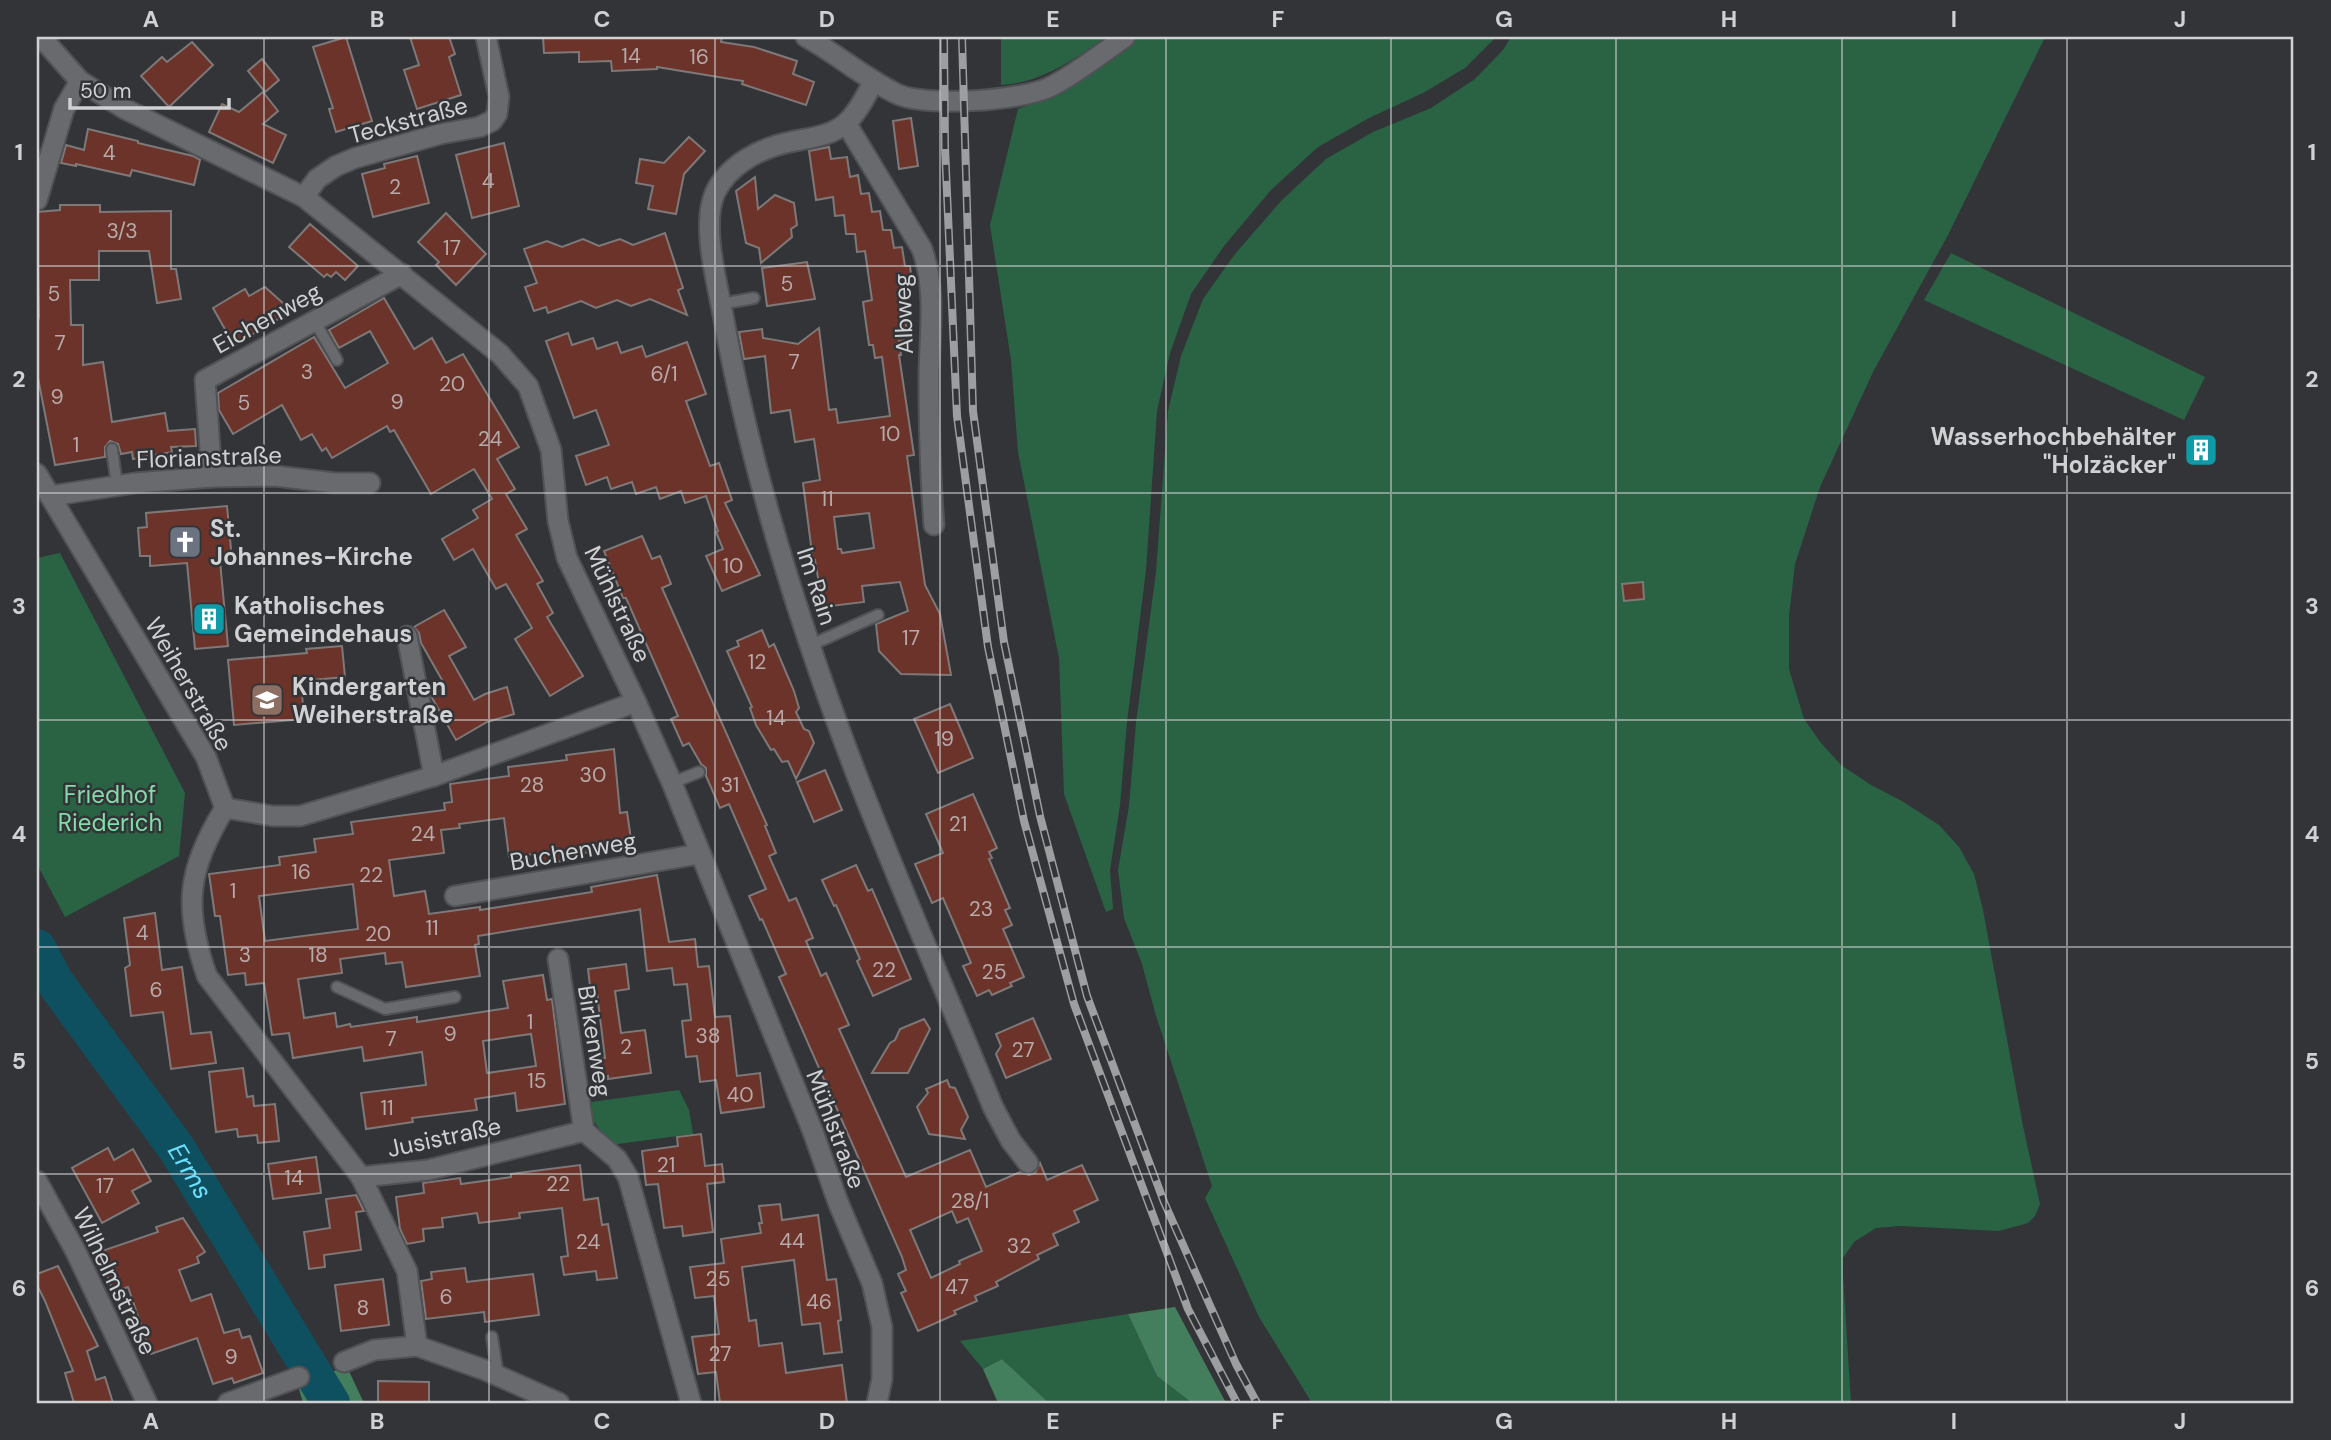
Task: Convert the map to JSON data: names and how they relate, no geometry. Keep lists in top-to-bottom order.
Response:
{
  "streets": {
    "street": [
      "Teckstraße",
      "Albweg",
      "Eichenweg",
      "Florianstraße",
      "Im Rain",
      "Mühlstraße",
      "Weiherstraße",
      "Buchenweg",
      "Birkenweg",
      "Jusistraße",
      "Wilhelmstraße"
    ]
  },
  "crossings": [
    ["Teckstraße", "Mühlstraße"],
    ["Albweg", "Im Rain"],
    ["Eichenweg", "Florianstraße"],
    ["Eichenweg", "Mühlstraße"],
    ["Florianstraße", "Weiherstraße"],
    ["Mühlstraße", "Buchenweg"],
    ["Weiherstraße", "Jusistraße"],
    ["Birkenweg", "Jusistraße"]
  ],
  "water": ["Erms"],
  "parks": ["Friedhof Riederich"],
  "places": {
    "building": ["Wasserhochbehälter \"Holzäcker\"", "Katholisches Gemeindehaus"],
    "church": ["St. Johannes-Kirche"],
    "school or university": ["Kindergarten Weiherstraße"]
  },
  "house_numbers": [
    "14",
    "16",
    "4",
    "4",
    "2",
    "3/3",
    "17",
    "5",
    "5",
    "7",
    "7",
    "3",
    "6/1",
    "20",
    "9",
    "9",
    "5",
    "10",
    "24",
    "1",
    "11",
    "10",
    "17",
    "12",
    "14",
    "19",
    "30",
    "28",
    "31",
    "21",
    "24",
    "16",
    "22",
    "1",
    "23",
    "11",
    "4",
    "20",
    "3",
    "18",
    "22",
    "25",
    "6",
    "1",
    "9",
    "38",
    "7",
    "2",
    "27",
    "15",
    "40",
    "11",
    "21",
    "14",
    "22",
    "17",
    "28/1",
    "44",
    "24",
    "32",
    "25",
    "47",
    "6",
    "46",
    "8",
    "27",
    "9"
  ],
  "scale_bar": "50 m",
  "grid": {
    "columns": [
      "A",
      "B",
      "C",
      "D",
      "E",
      "F",
      "G",
      "H",
      "I",
      "J"
    ],
    "rows": [
      "1",
      "2",
      "3",
      "4",
      "5",
      "6"
    ]
  }
}
